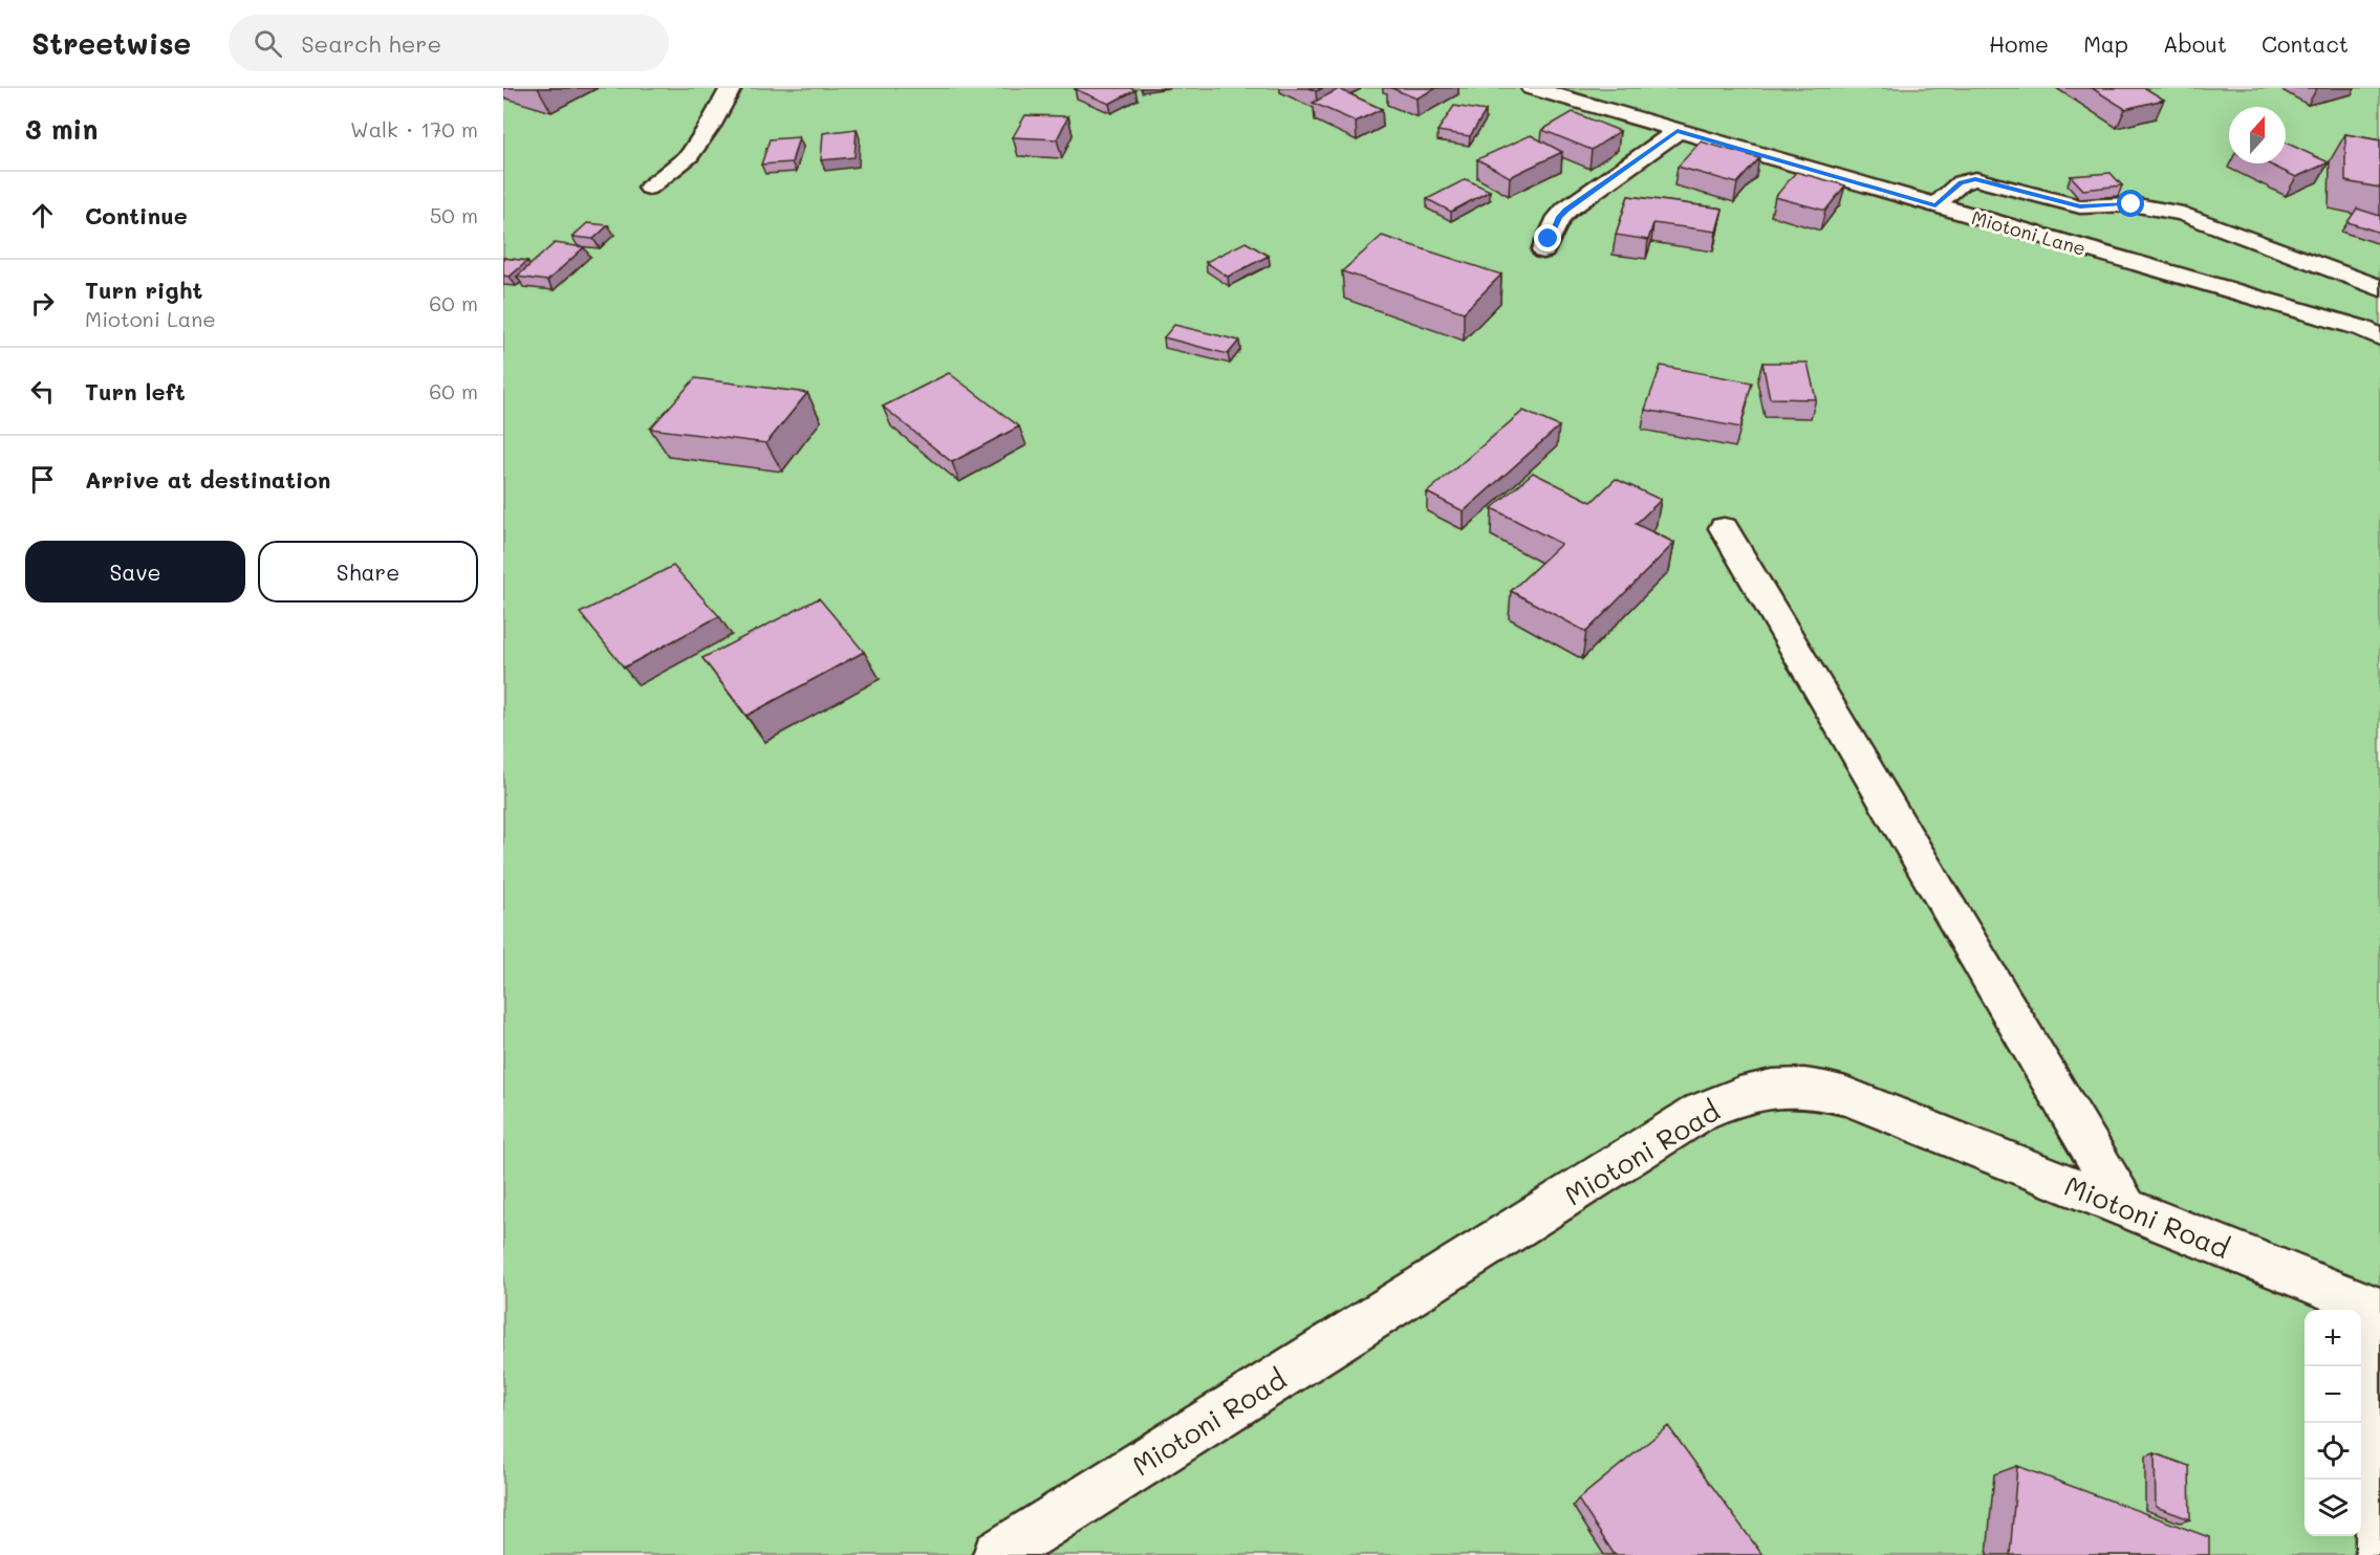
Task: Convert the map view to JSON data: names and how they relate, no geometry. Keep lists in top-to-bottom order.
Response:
{
  "streets": {
    "street": ["Miotoni Lane", "Miotoni Road"]
  },
  "north": "top",
  "page": {
    "header": "Streetwise",
    "search": "Search here",
    "nav": [
      "Home",
      "Map",
      "About",
      "Contact"
    ],
    "heading": ["3 min", "Walk · 170 m"],
    "list": [
      ["Continue", "50 m"],
      ["Turn right", "Miotoni Lane", "60 m"],
      ["Turn left", "60 m"],
      "Arrive at destination"
    ],
    "buttons": ["Save", "Share"],
    "map_buttons": ["+", "−"]
  }
}
